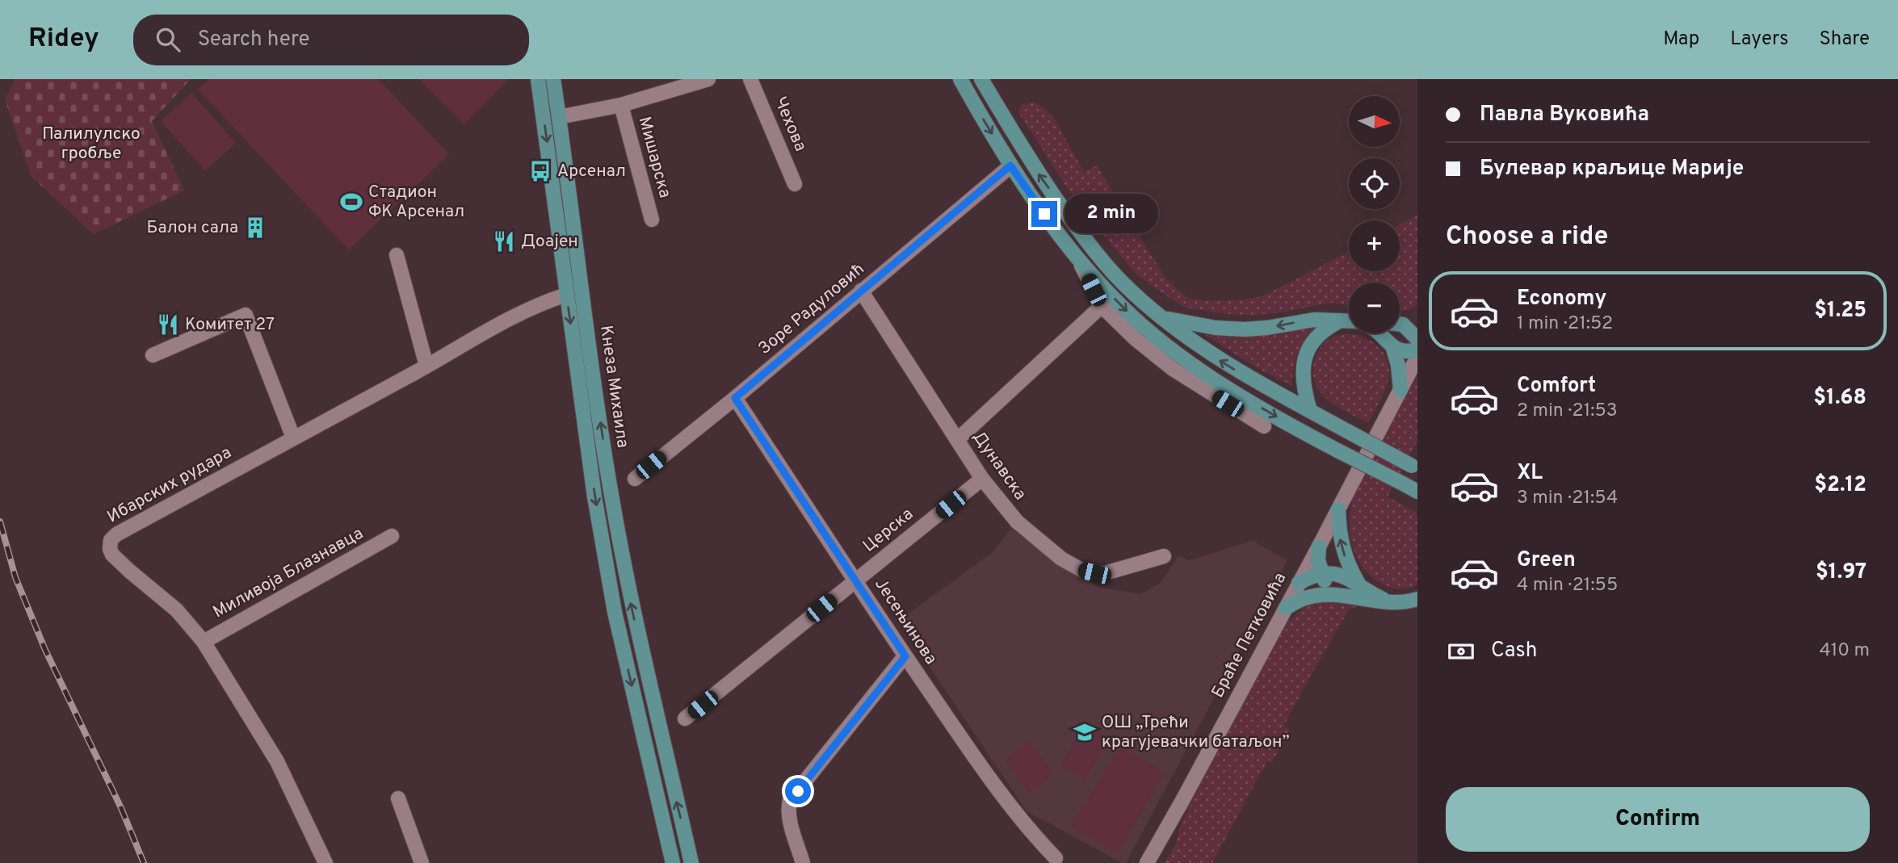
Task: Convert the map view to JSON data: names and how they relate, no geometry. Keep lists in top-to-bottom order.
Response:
{
  "streets": {
    "main road": ["Кнеза Михаила"],
    "street": [
      "Чехова",
      "Мишарска",
      "Зоре Радуловић",
      "Дунавска",
      "Ибарских рудара",
      "Церска",
      "Миливоја Блазнавца",
      "Јесењинова",
      "Браће Петковића"
    ]
  },
  "crossings": [
    ["Мишарска", "Кнеза Михаила"],
    ["Зоре Радуловић", "Дунавска"],
    ["Зоре Радуловић", "Јесењинова"],
    ["Кнеза Михаила", "Ибарских рудара"],
    ["Дунавска", "Церска"],
    ["Ибарских рудара", "Миливоја Блазнавца"],
    ["Церска", "Јесењинова"]
  ],
  "parks": ["Палилулско гробље"],
  "places": {
    "bus stop": ["Арсенал"],
    "sports": ["Стадион ФК Арсенал"],
    "building": ["Балон сала"],
    "restaurant": ["Доајен", "Комитет 27"],
    "school or university": ["ОШ „Трећи крагујевачки батаљон”"]
  },
  "north": "right",
  "page": {
    "header": "Ridey",
    "search": "Search here",
    "nav": ["Map", "Layers", "Share"],
    "banner": ["Павла Вуковића", "Булевар краљице Марије"],
    "map_buttons": ["+", "−"],
    "bubble": "2 min",
    "heading": "Choose a ride",
    "list": [
      {
        "name": "Economy",
        "note": "1 min · 21:52",
        "value": "$1.25"
      },
      {
        "name": "Comfort",
        "note": "2 min · 21:53",
        "value": "$1.68"
      },
      {
        "name": "XL",
        "note": "3 min · 21:54",
        "value": "$2.12"
      },
      {
        "name": "Green",
        "note": "4 min · 21:55",
        "value": "$1.97"
      }
    ],
    "pay": ["Cash", "410 m"],
    "buttons": "Confirm"
  }
}
